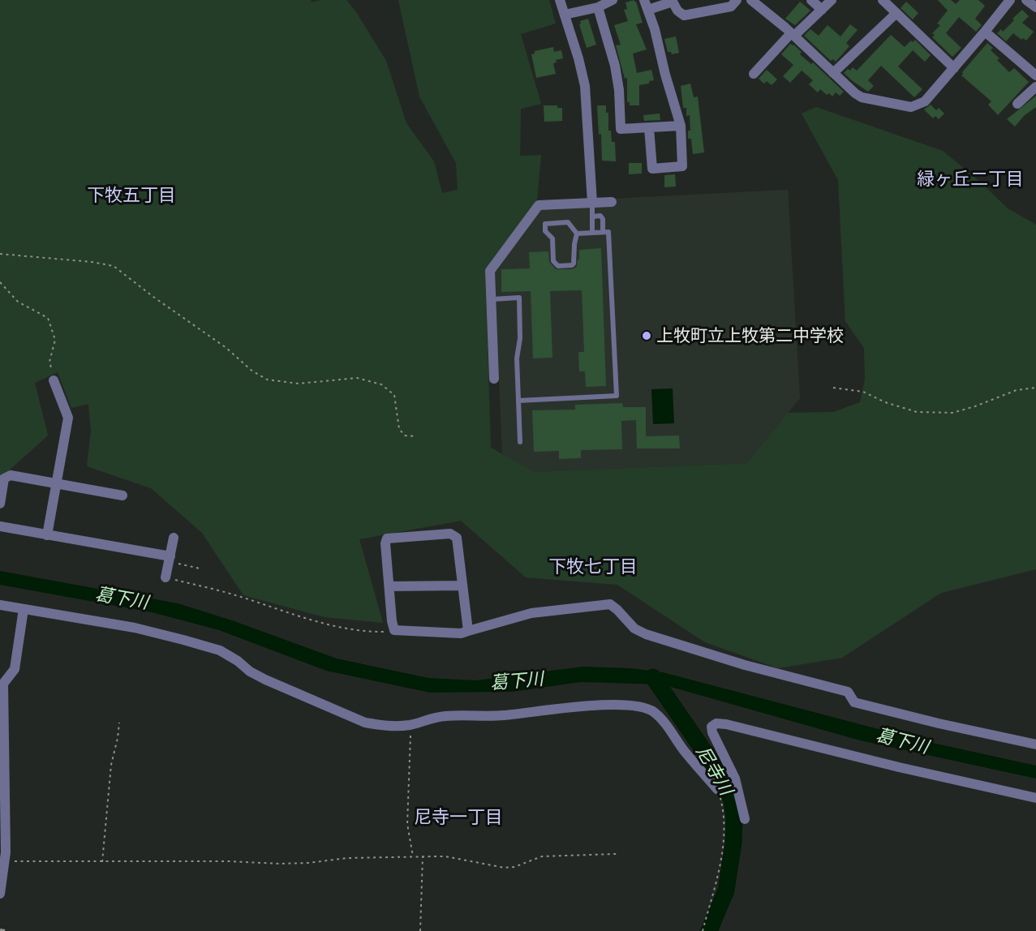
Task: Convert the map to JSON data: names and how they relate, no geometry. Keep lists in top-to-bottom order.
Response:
{
  "districts": [
    "緑ヶ丘二丁目",
    "下牧五丁目",
    "下牧七丁目",
    "尼寺一丁目"
  ],
  "water": ["葛下川", "尼寺川"],
  "places": ["上牧町立上牧第二中学校"]
}
